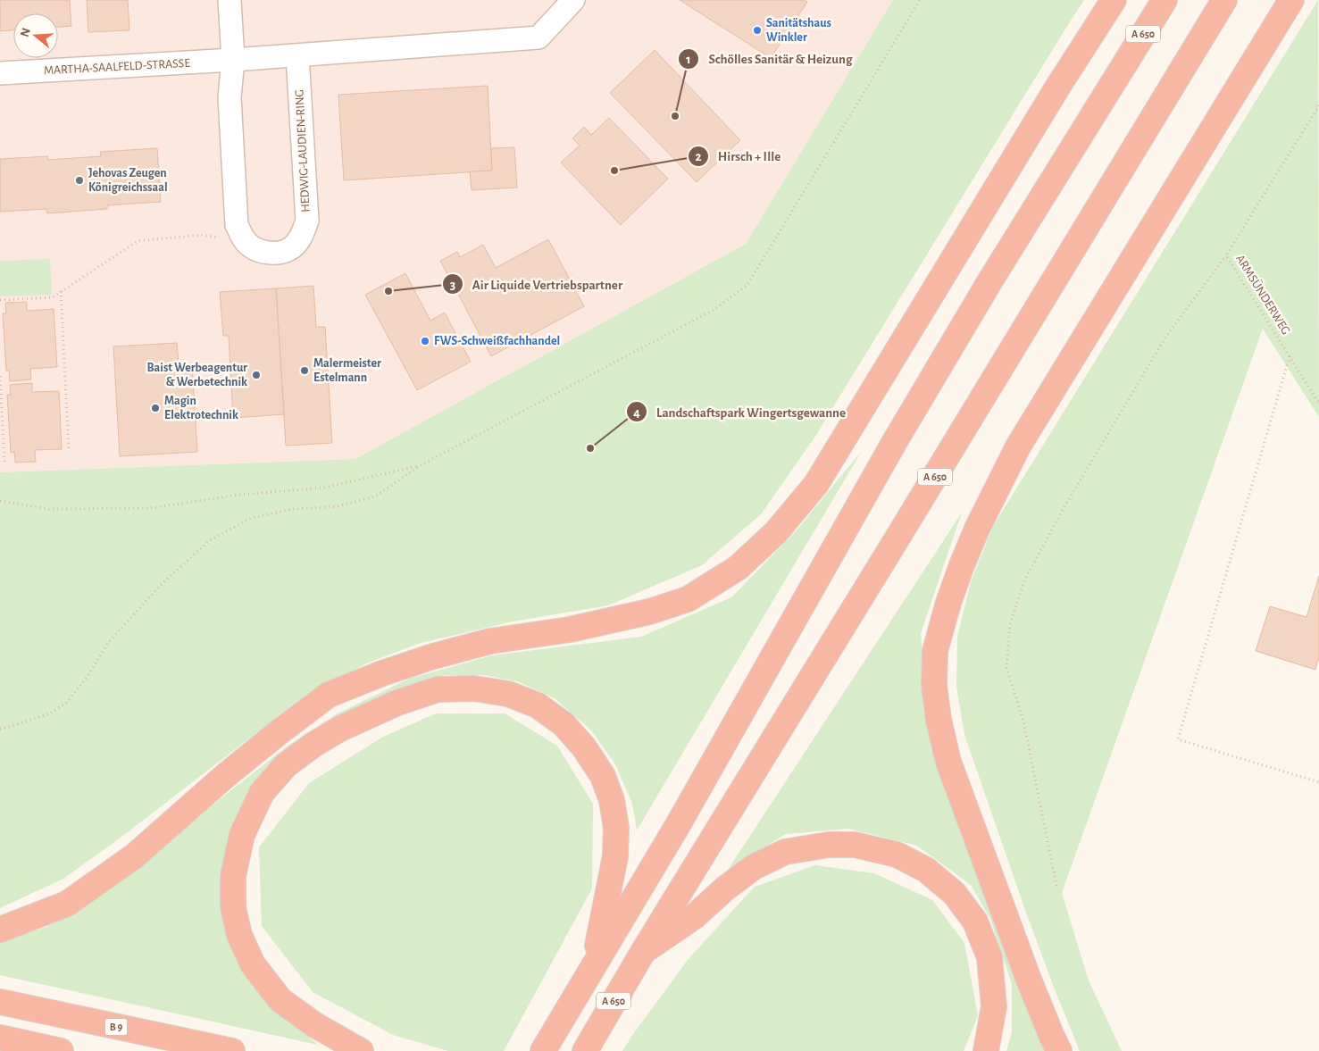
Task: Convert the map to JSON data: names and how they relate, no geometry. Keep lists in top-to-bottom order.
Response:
{
  "streets": {
    "highway": ["A 650", "B 9"],
    "street": ["MARTHA-SAALFELD-STRASSE", "HEDWIG-LAUDIEN-RING"],
    "path": ["ARMSÜNDERWEG"]
  },
  "places": [
    "Sanitätshaus Winkler",
    "Schölles Sanitär & Heizung",
    "Hirsch + Ille",
    "Jehovas Zeugen Königreichssaal",
    "Air Liquide Vertriebspartner",
    "FWS-Schweißfachhandel",
    "Malermeister Estelmann",
    "Baist Werbeagentur & Werbetechnik",
    "Magin Elektrotechnik",
    "Landschaftspark Wingertsgewanne"
  ],
  "north": "left"
}
